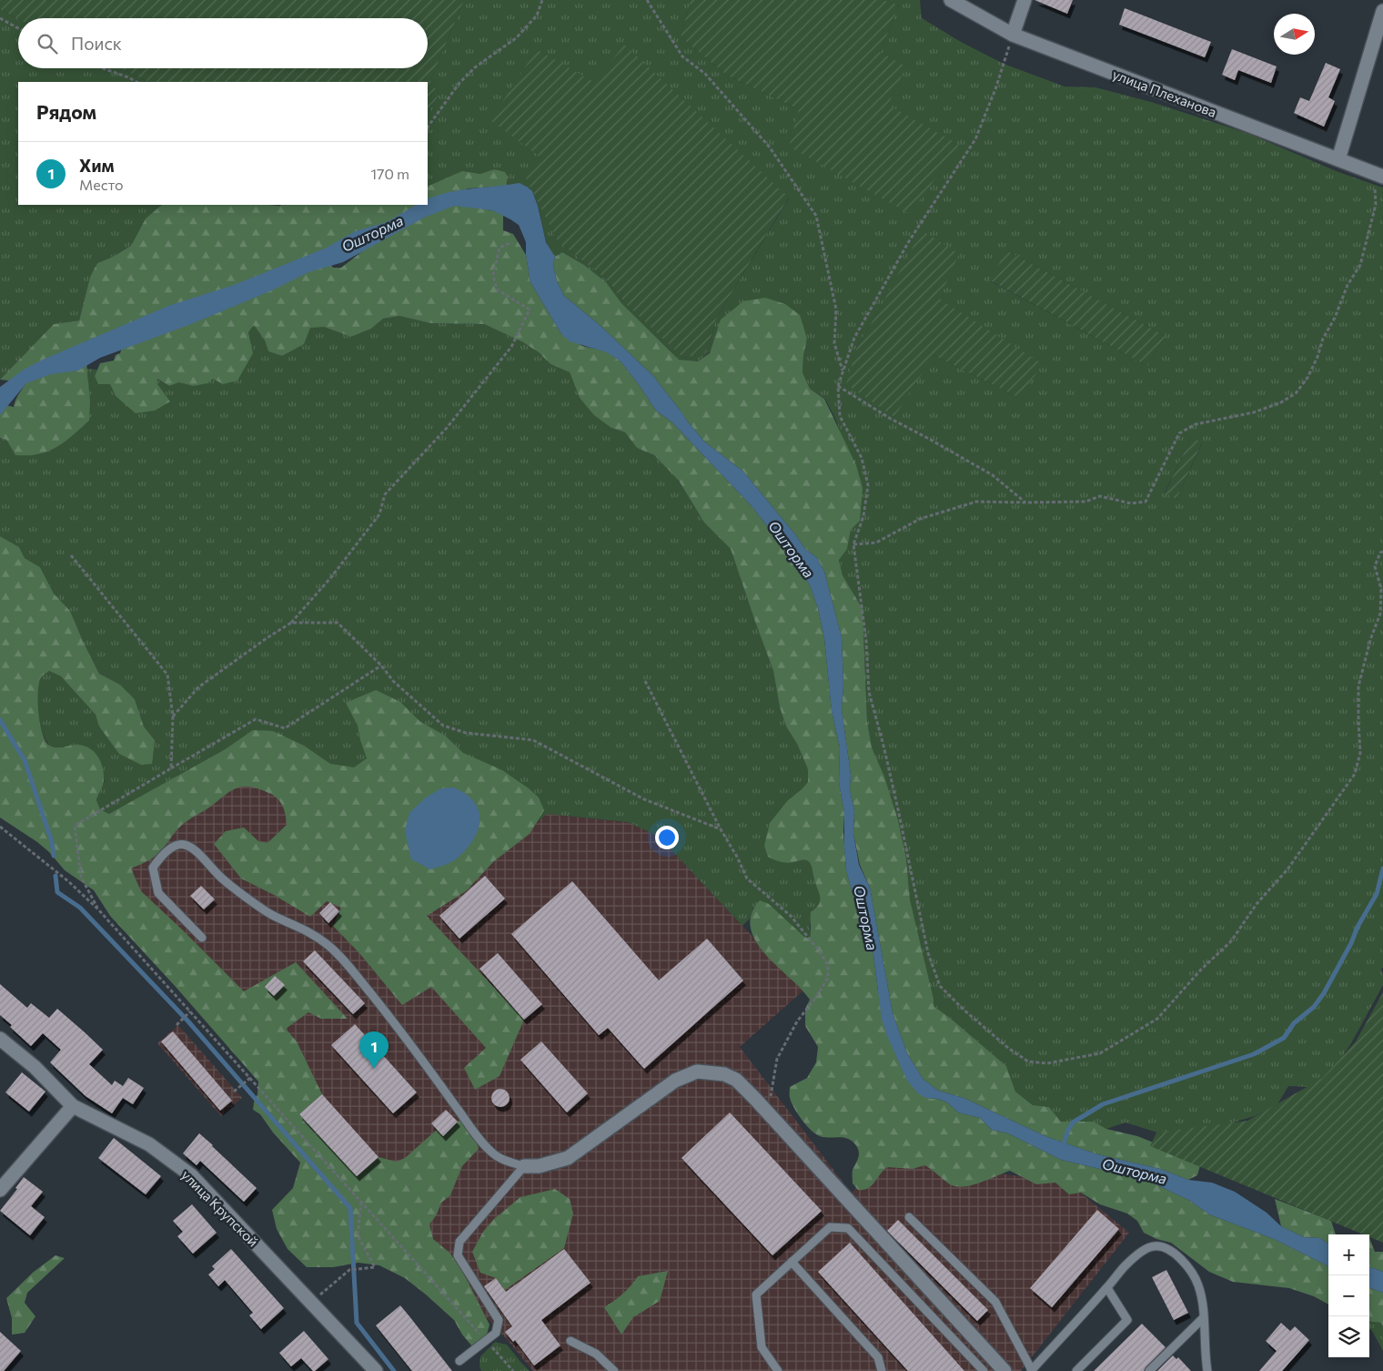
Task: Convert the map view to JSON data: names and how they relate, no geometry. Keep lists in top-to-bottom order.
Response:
{
  "streets": {
    "street": ["улица Плеханова", "улица Крупской"]
  },
  "water": ["Ошторма"],
  "north": "right",
  "page": {
    "search": "Поиск",
    "heading": "Рядом",
    "list": [
      {
        "mark": "1",
        "name": "Хим",
        "note": "Место",
        "value": "170 m"
      }
    ],
    "pins": "1",
    "map_buttons": ["+", "−"]
  }
}
